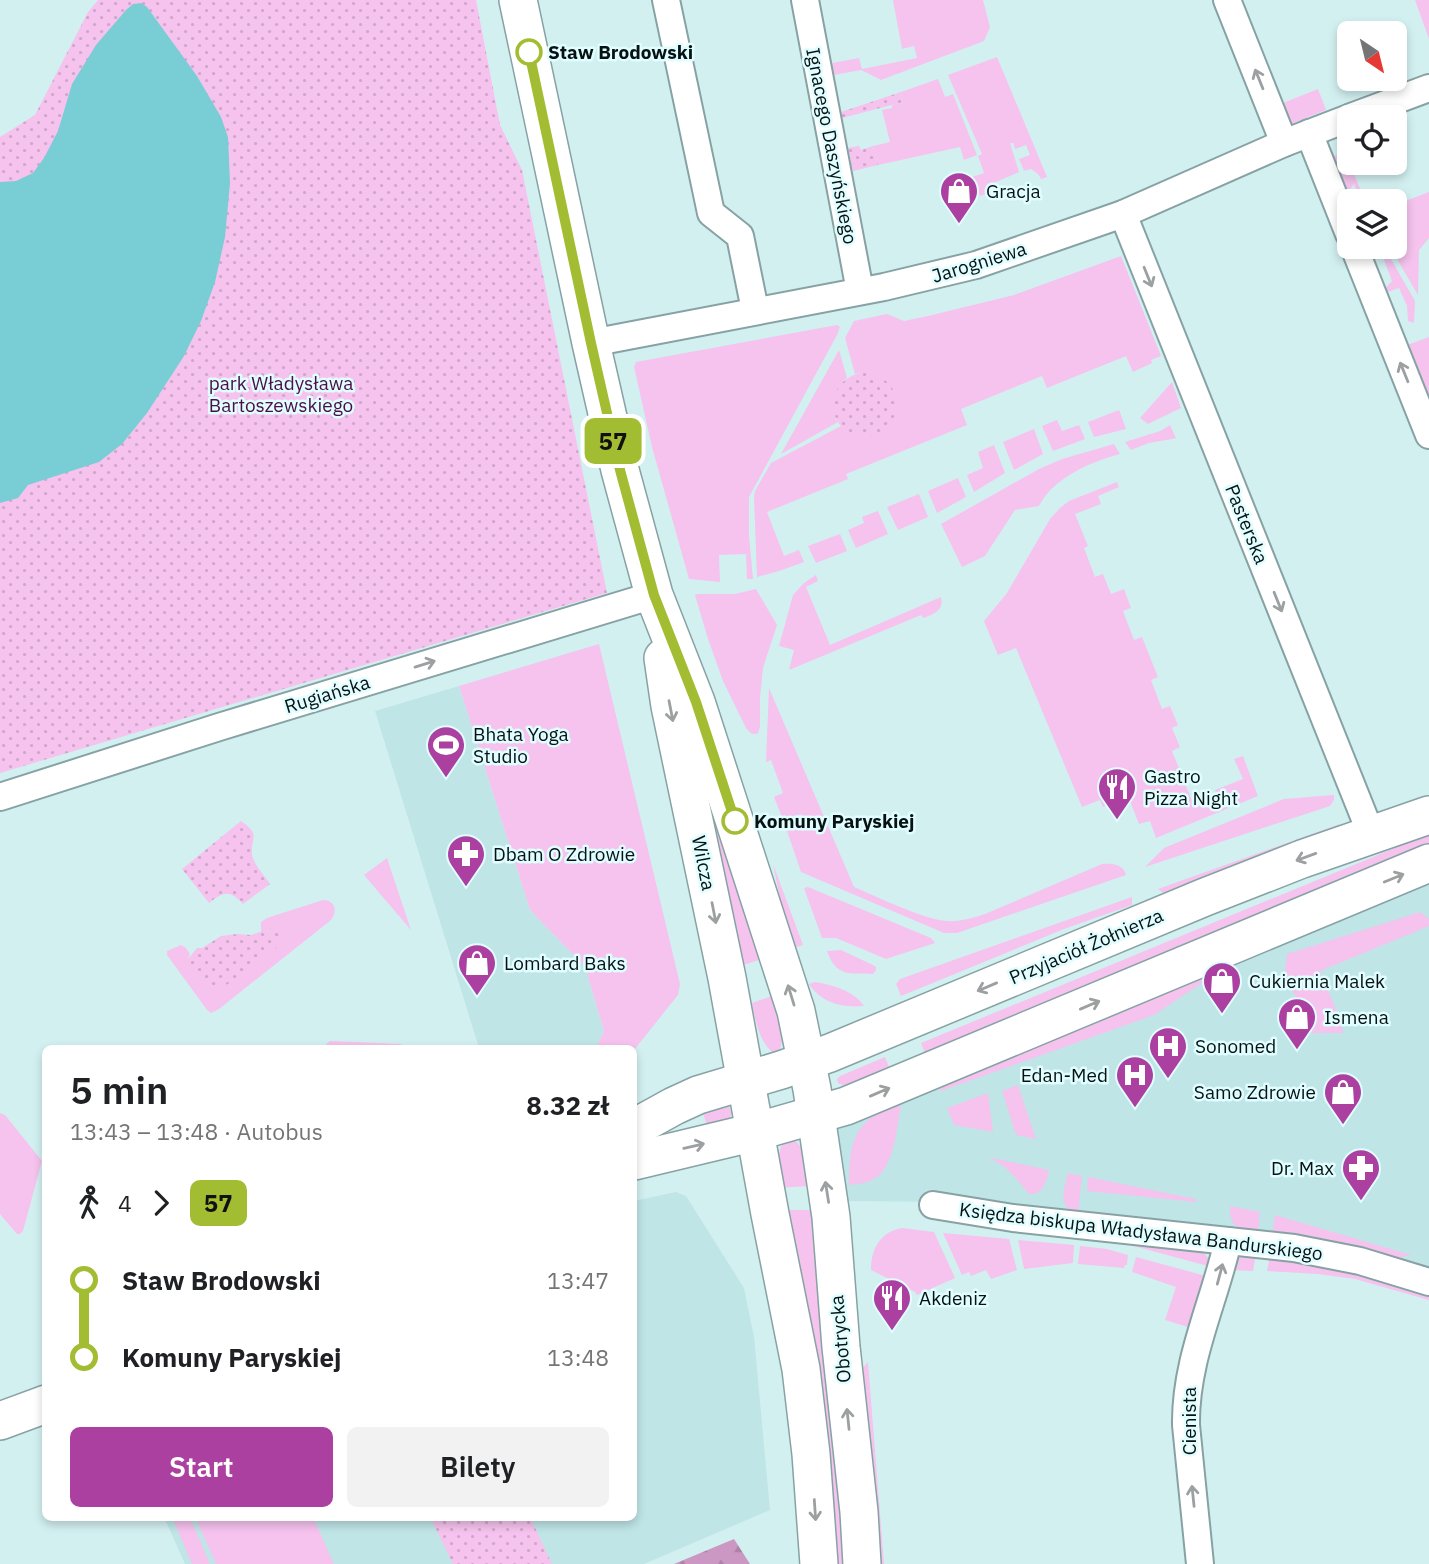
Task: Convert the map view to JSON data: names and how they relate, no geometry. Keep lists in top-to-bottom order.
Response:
{
  "streets": {
    "street": [
      "Ignacego Daszyńskiego",
      "Jarogniewa",
      "Pasterska",
      "Rugiańska",
      "Wilcza",
      "Przyjaciół Żołnierza",
      "Księdza biskupa Władysława Bandurskiego",
      "Obotrycka",
      "Cienista"
    ]
  },
  "crossings": [
    ["Ignacego Daszyńskiego", "Jarogniewa"],
    ["Jarogniewa", "Pasterska"],
    ["Jarogniewa", "Wilcza"],
    ["Pasterska", "Przyjaciół Żołnierza"],
    ["Rugiańska", "Wilcza"],
    ["Wilcza", "Przyjaciół Żołnierza"],
    ["Wilcza", "Obotrycka"],
    ["Księdza biskupa Władysława Bandurskiego", "Cienista"]
  ],
  "one_way": ["Rugiańska", "Cienista"],
  "parks": ["park Władysława Bartoszewskiego"],
  "places": {
    "other": ["Staw Brodowski", "Komuny Paryskiej"],
    "shop": [
      "Gracja",
      "Lombard Baks",
      "Cukiernia Malek",
      "Ismena",
      "Samo Zdrowie"
    ],
    "sports": ["Bhata Yoga Studio"],
    "restaurant": ["Gastro Pizza Night", "Akdeniz"],
    "pharmacy": ["Dbam O Zdrowie", "Dr. Max"],
    "hospital": ["Sonomed", "Edan-Med"]
  },
  "lines": ["bus line 57"],
  "north": "bottom right",
  "page": {
    "on_map": "57",
    "heading": ["5 min", "13:43 – 13:48 · Autobus", "8.32 zł"],
    "legs": ["4", "57"],
    "list": [
      {
        "name": "Staw Brodowski",
        "value": "13:47"
      },
      {
        "name": "Komuny Paryskiej",
        "value": "13:48"
      }
    ],
    "buttons": ["Start", "Bilety"]
  }
}
